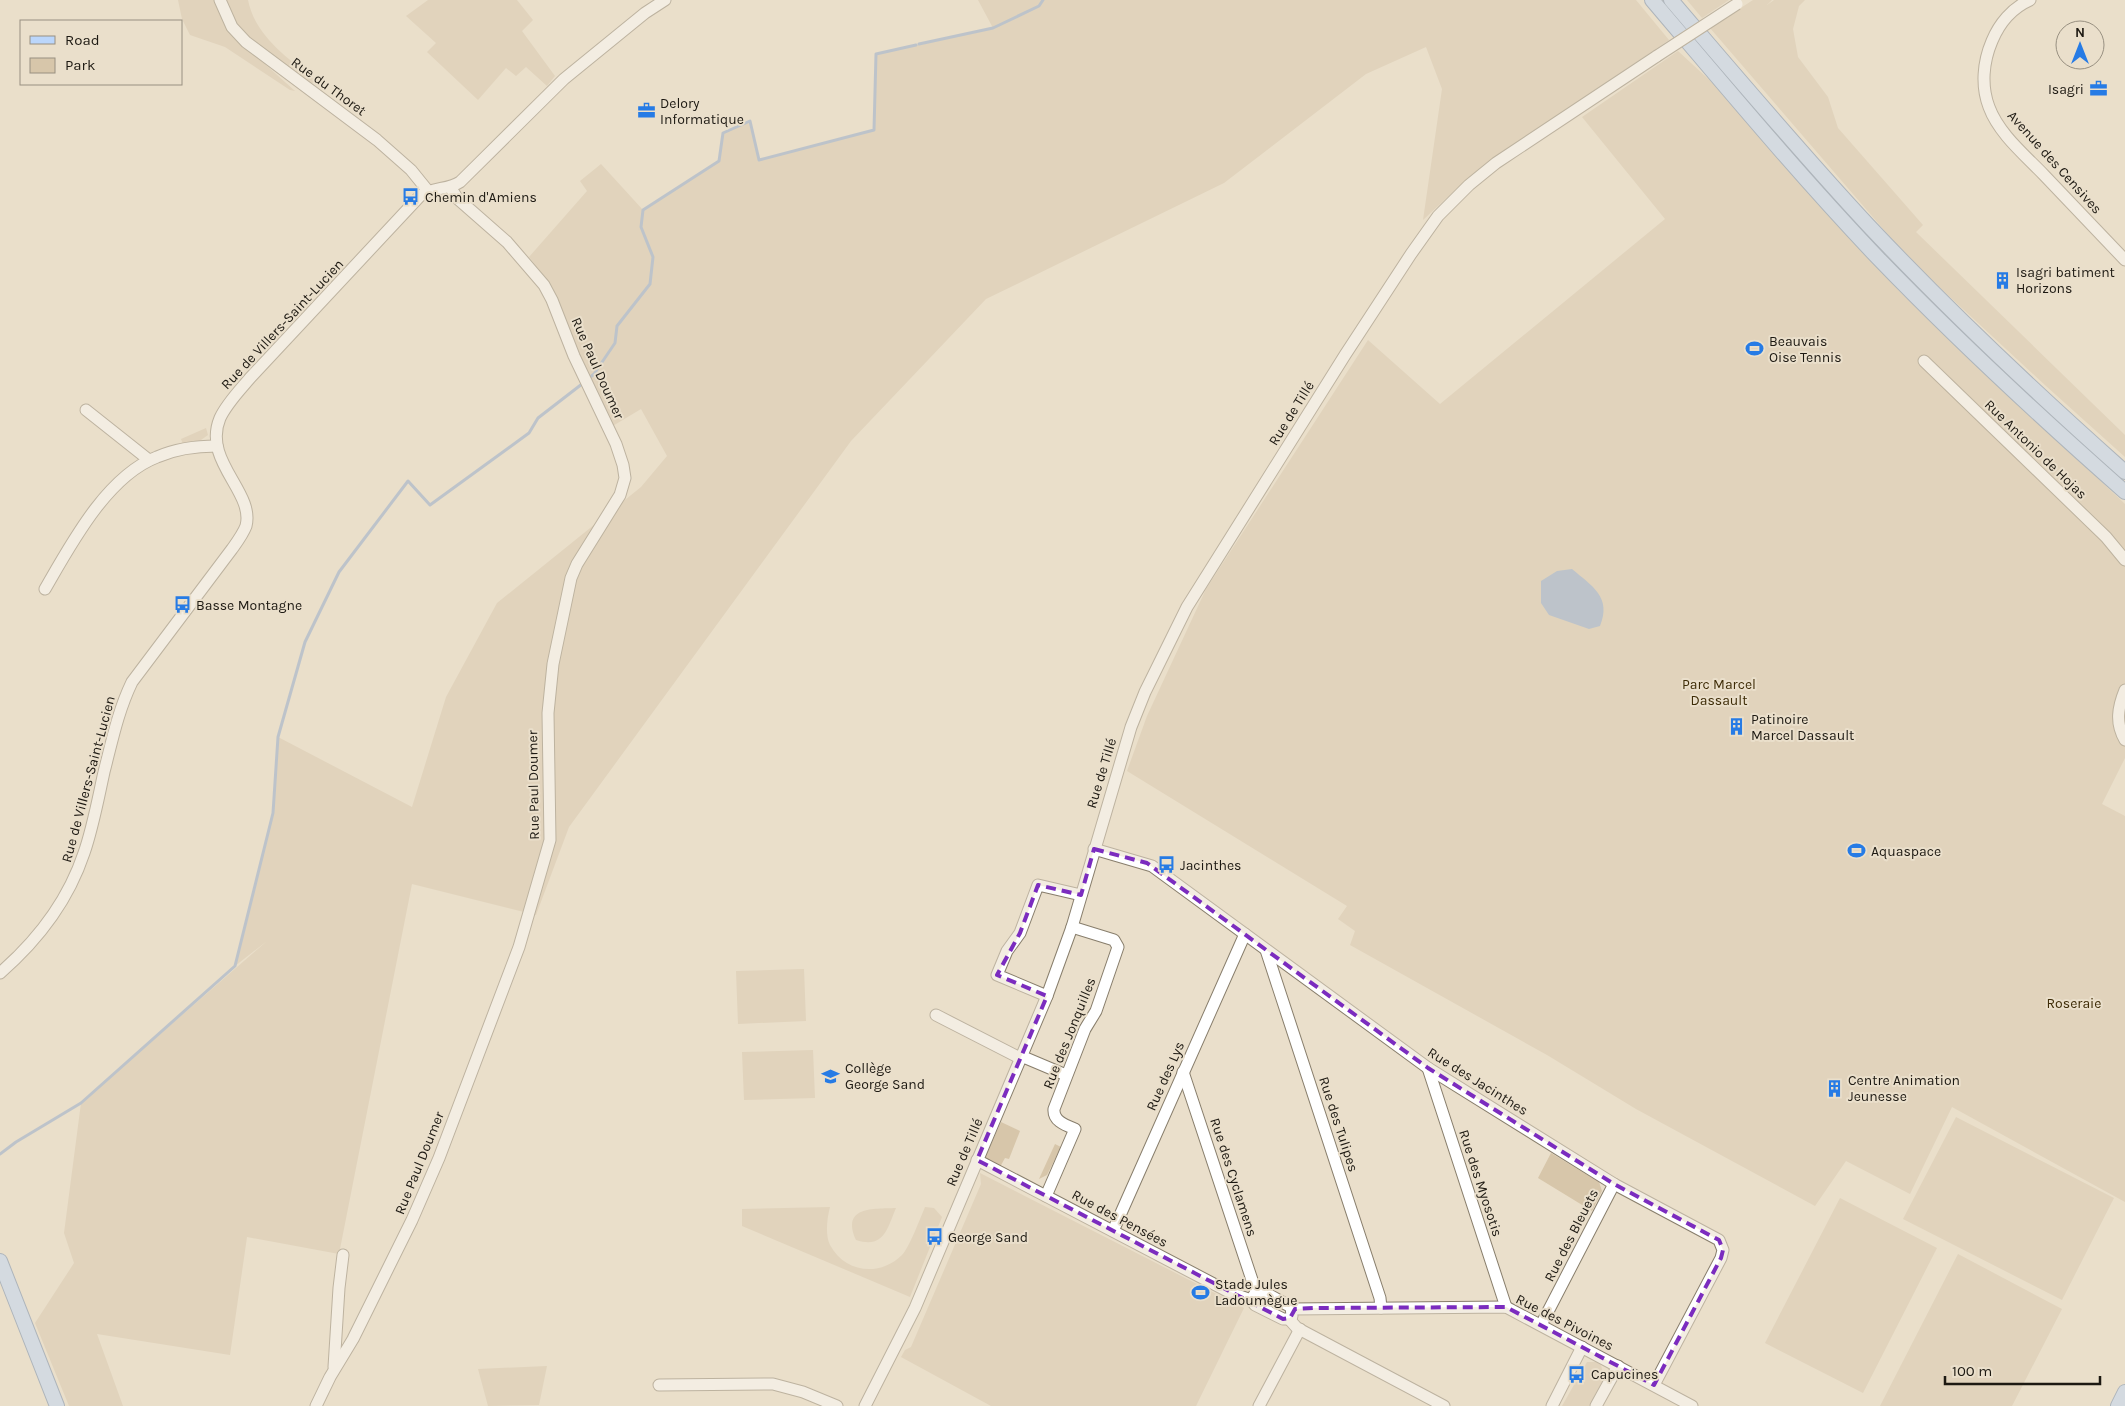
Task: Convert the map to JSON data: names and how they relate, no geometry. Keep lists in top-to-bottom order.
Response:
{
  "streets": {
    "street": [
      "Rue du Thoret",
      "Avenue des Censives",
      "Rue de Villers-Saint-Lucien",
      "Rue Paul Doumer",
      "Rue de Tillé",
      "Rue Antonio de Hojas",
      "Rue des Jonquilles",
      "Rue des Lys",
      "Rue des Jacinthes",
      "Rue des Tulipes",
      "Rue des Cyclamens",
      "Rue des Myosotis",
      "Rue des Pensées",
      "Rue des Bleuets",
      "Rue des Pivoines"
    ]
  },
  "crossings": [
    ["Rue du Thoret", "Rue de Villers-Saint-Lucien"],
    ["Rue de Villers-Saint-Lucien", "Rue Paul Doumer"],
    ["Rue de Tillé", "Rue des Jonquilles"],
    ["Rue de Tillé", "Rue des Jacinthes"],
    ["Rue de Tillé", "Rue des Pensées"],
    ["Rue des Jonquilles", "Rue des Pensées"],
    ["Rue des Lys", "Rue des Jacinthes"],
    ["Rue des Lys", "Rue des Cyclamens"],
    ["Rue des Lys", "Rue des Pensées"],
    ["Rue des Jacinthes", "Rue des Tulipes"],
    ["Rue des Jacinthes", "Rue des Myosotis"],
    ["Rue des Jacinthes", "Rue des Bleuets"],
    ["Rue des Jacinthes", "Rue des Pivoines"],
    ["Rue des Tulipes", "Rue des Pivoines"],
    ["Rue des Cyclamens", "Rue des Pensées"],
    ["Rue des Myosotis", "Rue des Pivoines"],
    ["Rue des Pensées", "Rue des Pivoines"],
    ["Rue des Bleuets", "Rue des Pivoines"]
  ],
  "parks": ["Parc Marcel Dassault", "Roseraie"],
  "places": {
    "office": ["Isagri", "Delory Informatique"],
    "bus stop": [
      "Chemin d'Amiens",
      "Basse Montagne",
      "Jacinthes",
      "George Sand",
      "Capucines"
    ],
    "building": ["Isagri batiment Horizons", "Patinoire Marcel Dassault", "Centre Animation Jeunesse"],
    "sports": ["Beauvais Oise Tennis", "Aquaspace", "Stade Jules Ladoumègue"],
    "school or university": ["Collège George Sand"]
  },
  "legend": ["Road", "Park"],
  "scale_bar": "100 m",
  "north": "top"
}
